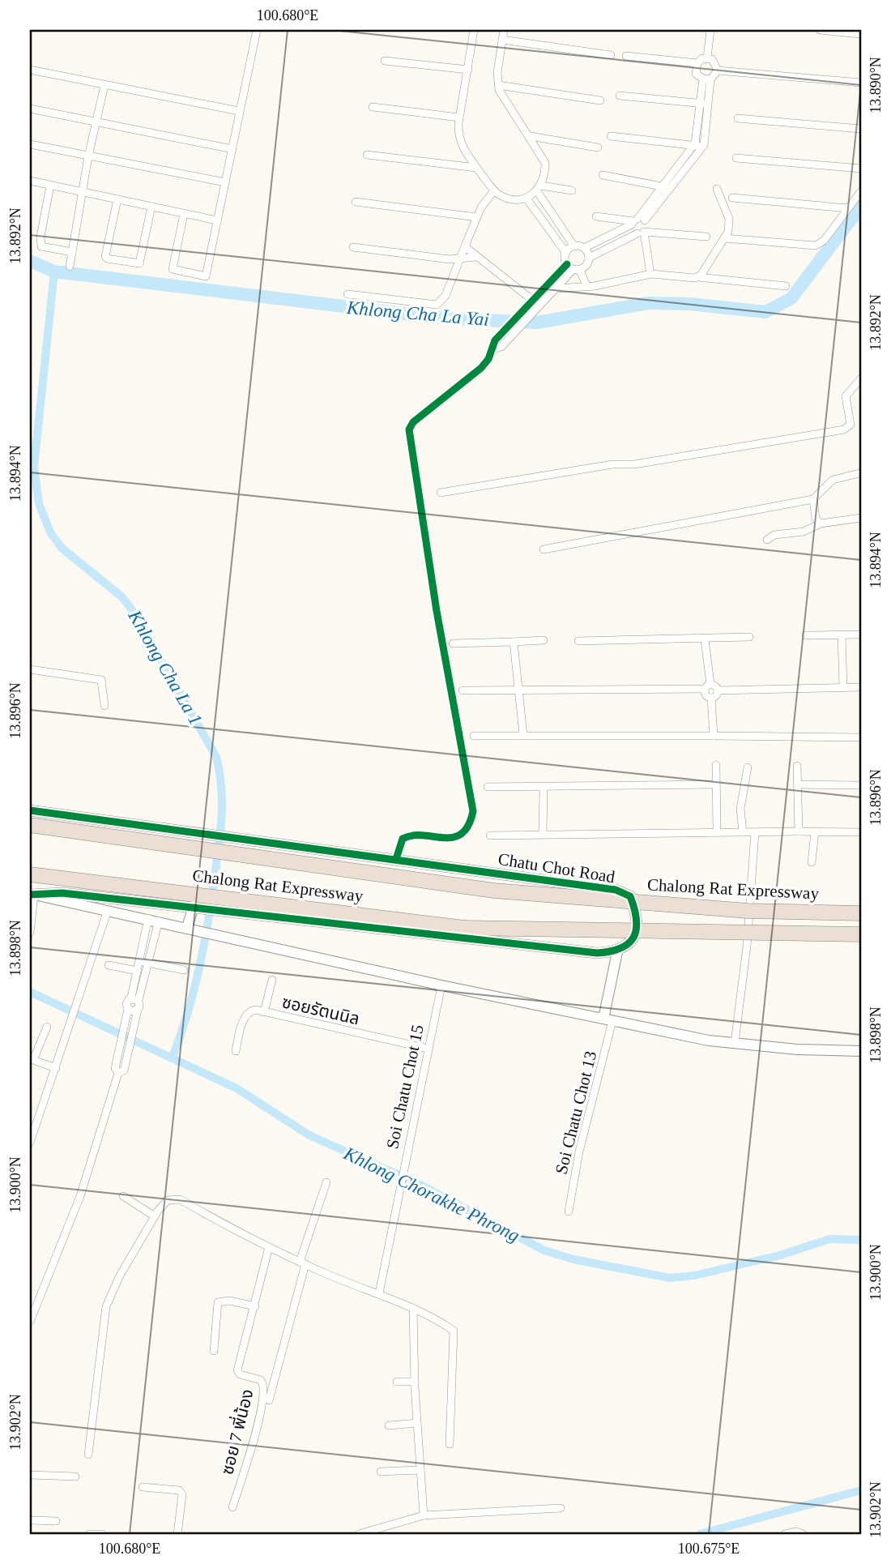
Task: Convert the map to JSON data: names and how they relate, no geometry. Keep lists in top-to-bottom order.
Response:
{
  "streets": {
    "highway": ["Chalong Rat Expressway"],
    "street": [
      "Chatu Chot Road",
      "ซอยรัตนนิล",
      "Soi Chatu Chot 15",
      "Soi Chatu Chot 13",
      "ซอย 7 พี่น้อง"
    ]
  },
  "crossings": [
    ["ซอยรัตนนิล", "Soi Chatu Chot 15"]
  ],
  "water": ["Khlong Cha La Yai", "Khlong Cha La 1", "Khlong Chorakhe Phrong"],
  "coordinates": [
    "100.680°E",
    "13.890°N",
    "13.892°N",
    "13.894°N",
    "13.896°N",
    "13.898°N",
    "13.900°N",
    "13.902°N",
    "100.675°E"
  ]
}
